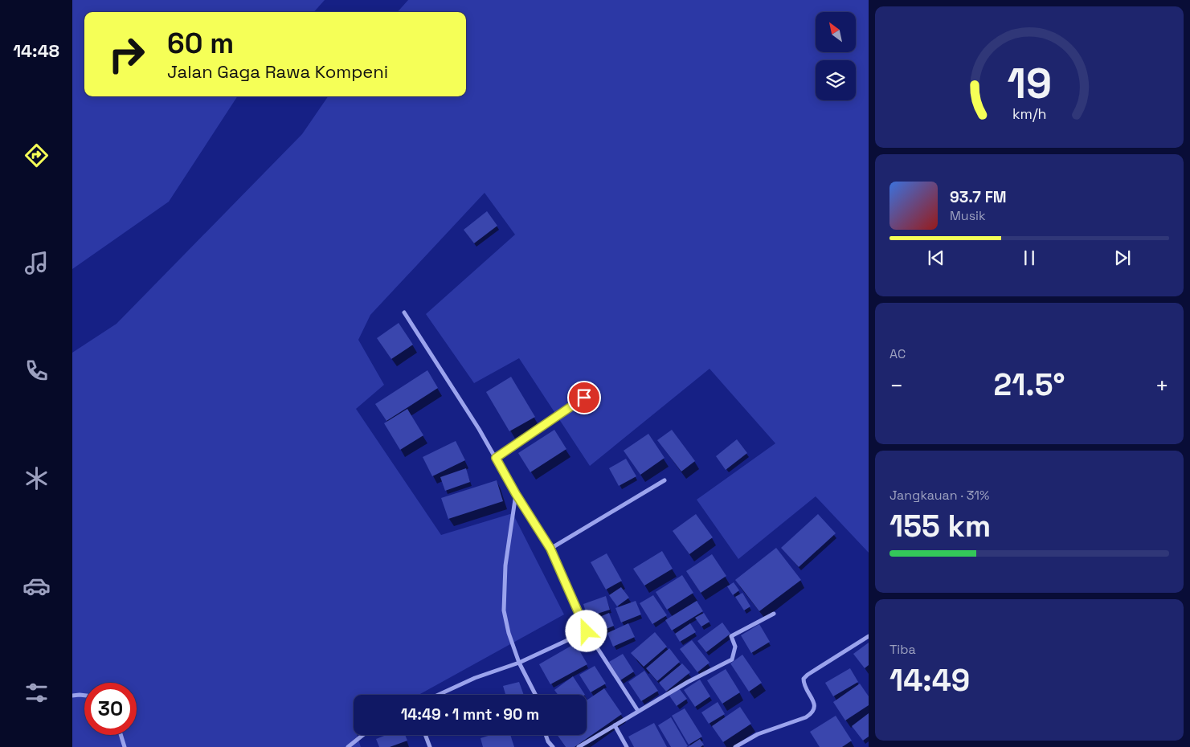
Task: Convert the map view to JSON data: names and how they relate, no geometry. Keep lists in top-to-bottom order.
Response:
{
  "north": "top left",
  "page": {
    "tabs": "14:48",
    "turn": ["60 m", "Jalan Gaga Rawa Kompeni"],
    "song": ["93.7 FM", "Musik"],
    "tile": [
      "AC",
      ["Jangkauan · 31%", "155 km"],
      ["Tiba", "14:49"]
    ],
    "heat": ["−", "21.5°", "+"],
    "limit": "30",
    "trip": "14:49 · 1 mnt · 90 m",
    "gauge": ["19", "km/h"]
  }
}
